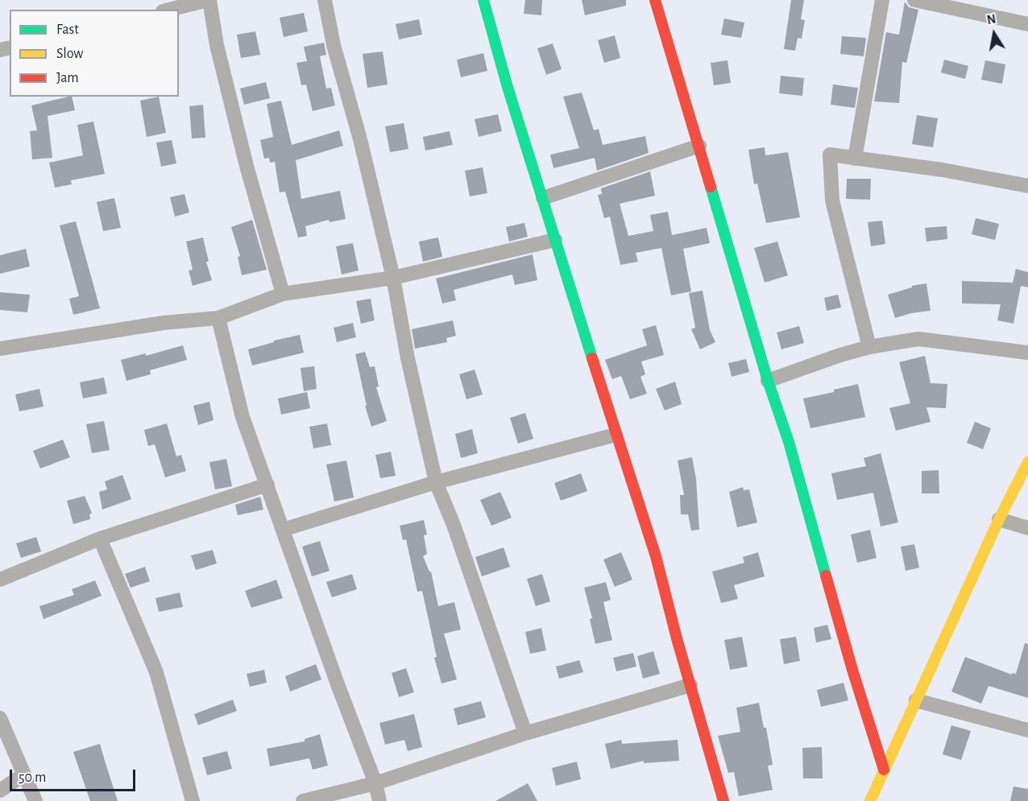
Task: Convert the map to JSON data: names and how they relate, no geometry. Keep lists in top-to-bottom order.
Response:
{
  "legend": ["Fast", "Slow", "Jam"],
  "scale_bar": "50 m",
  "north": "top"
}
